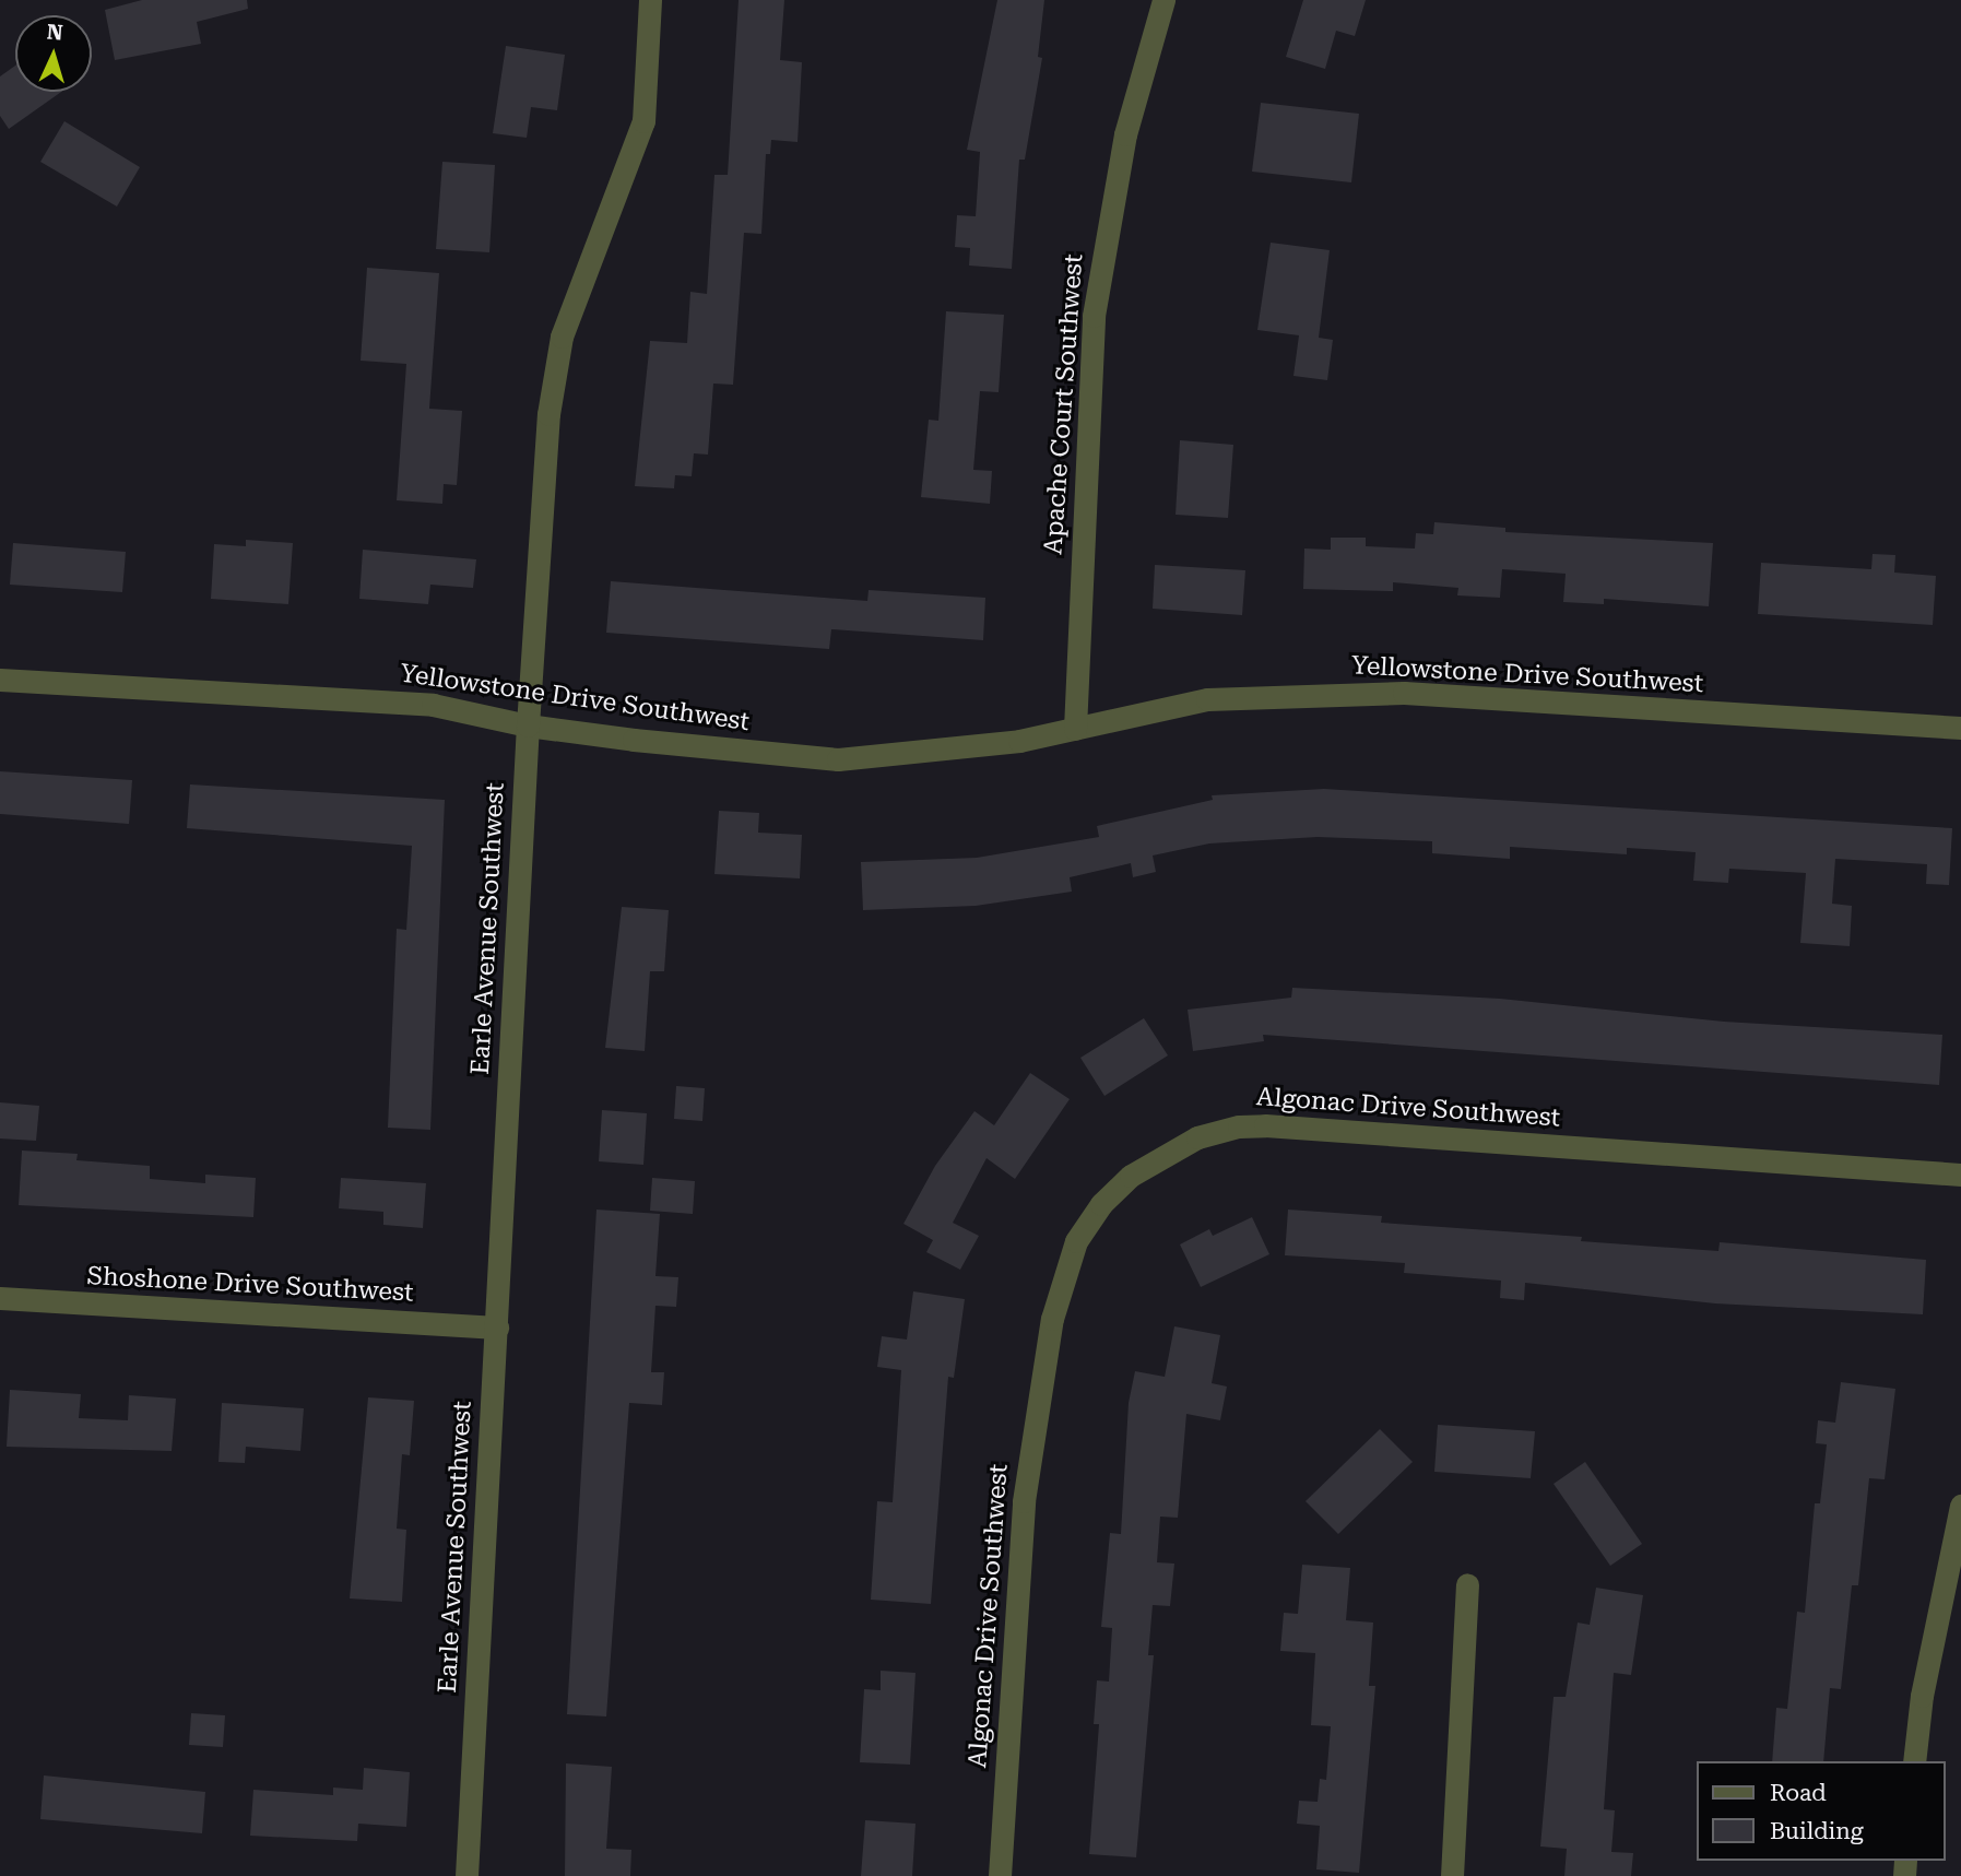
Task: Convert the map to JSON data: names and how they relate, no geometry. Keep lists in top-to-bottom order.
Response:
{
  "streets": {
    "street": [
      "Apache Court Southwest",
      "Yellowstone Drive Southwest",
      "Earle Avenue Southwest",
      "Algonac Drive Southwest",
      "Shoshone Drive Southwest"
    ]
  },
  "crossings": [
    ["Apache Court Southwest", "Yellowstone Drive Southwest"],
    ["Yellowstone Drive Southwest", "Earle Avenue Southwest"],
    ["Earle Avenue Southwest", "Shoshone Drive Southwest"]
  ],
  "legend": ["Road", "Building"],
  "north": "top"
}
